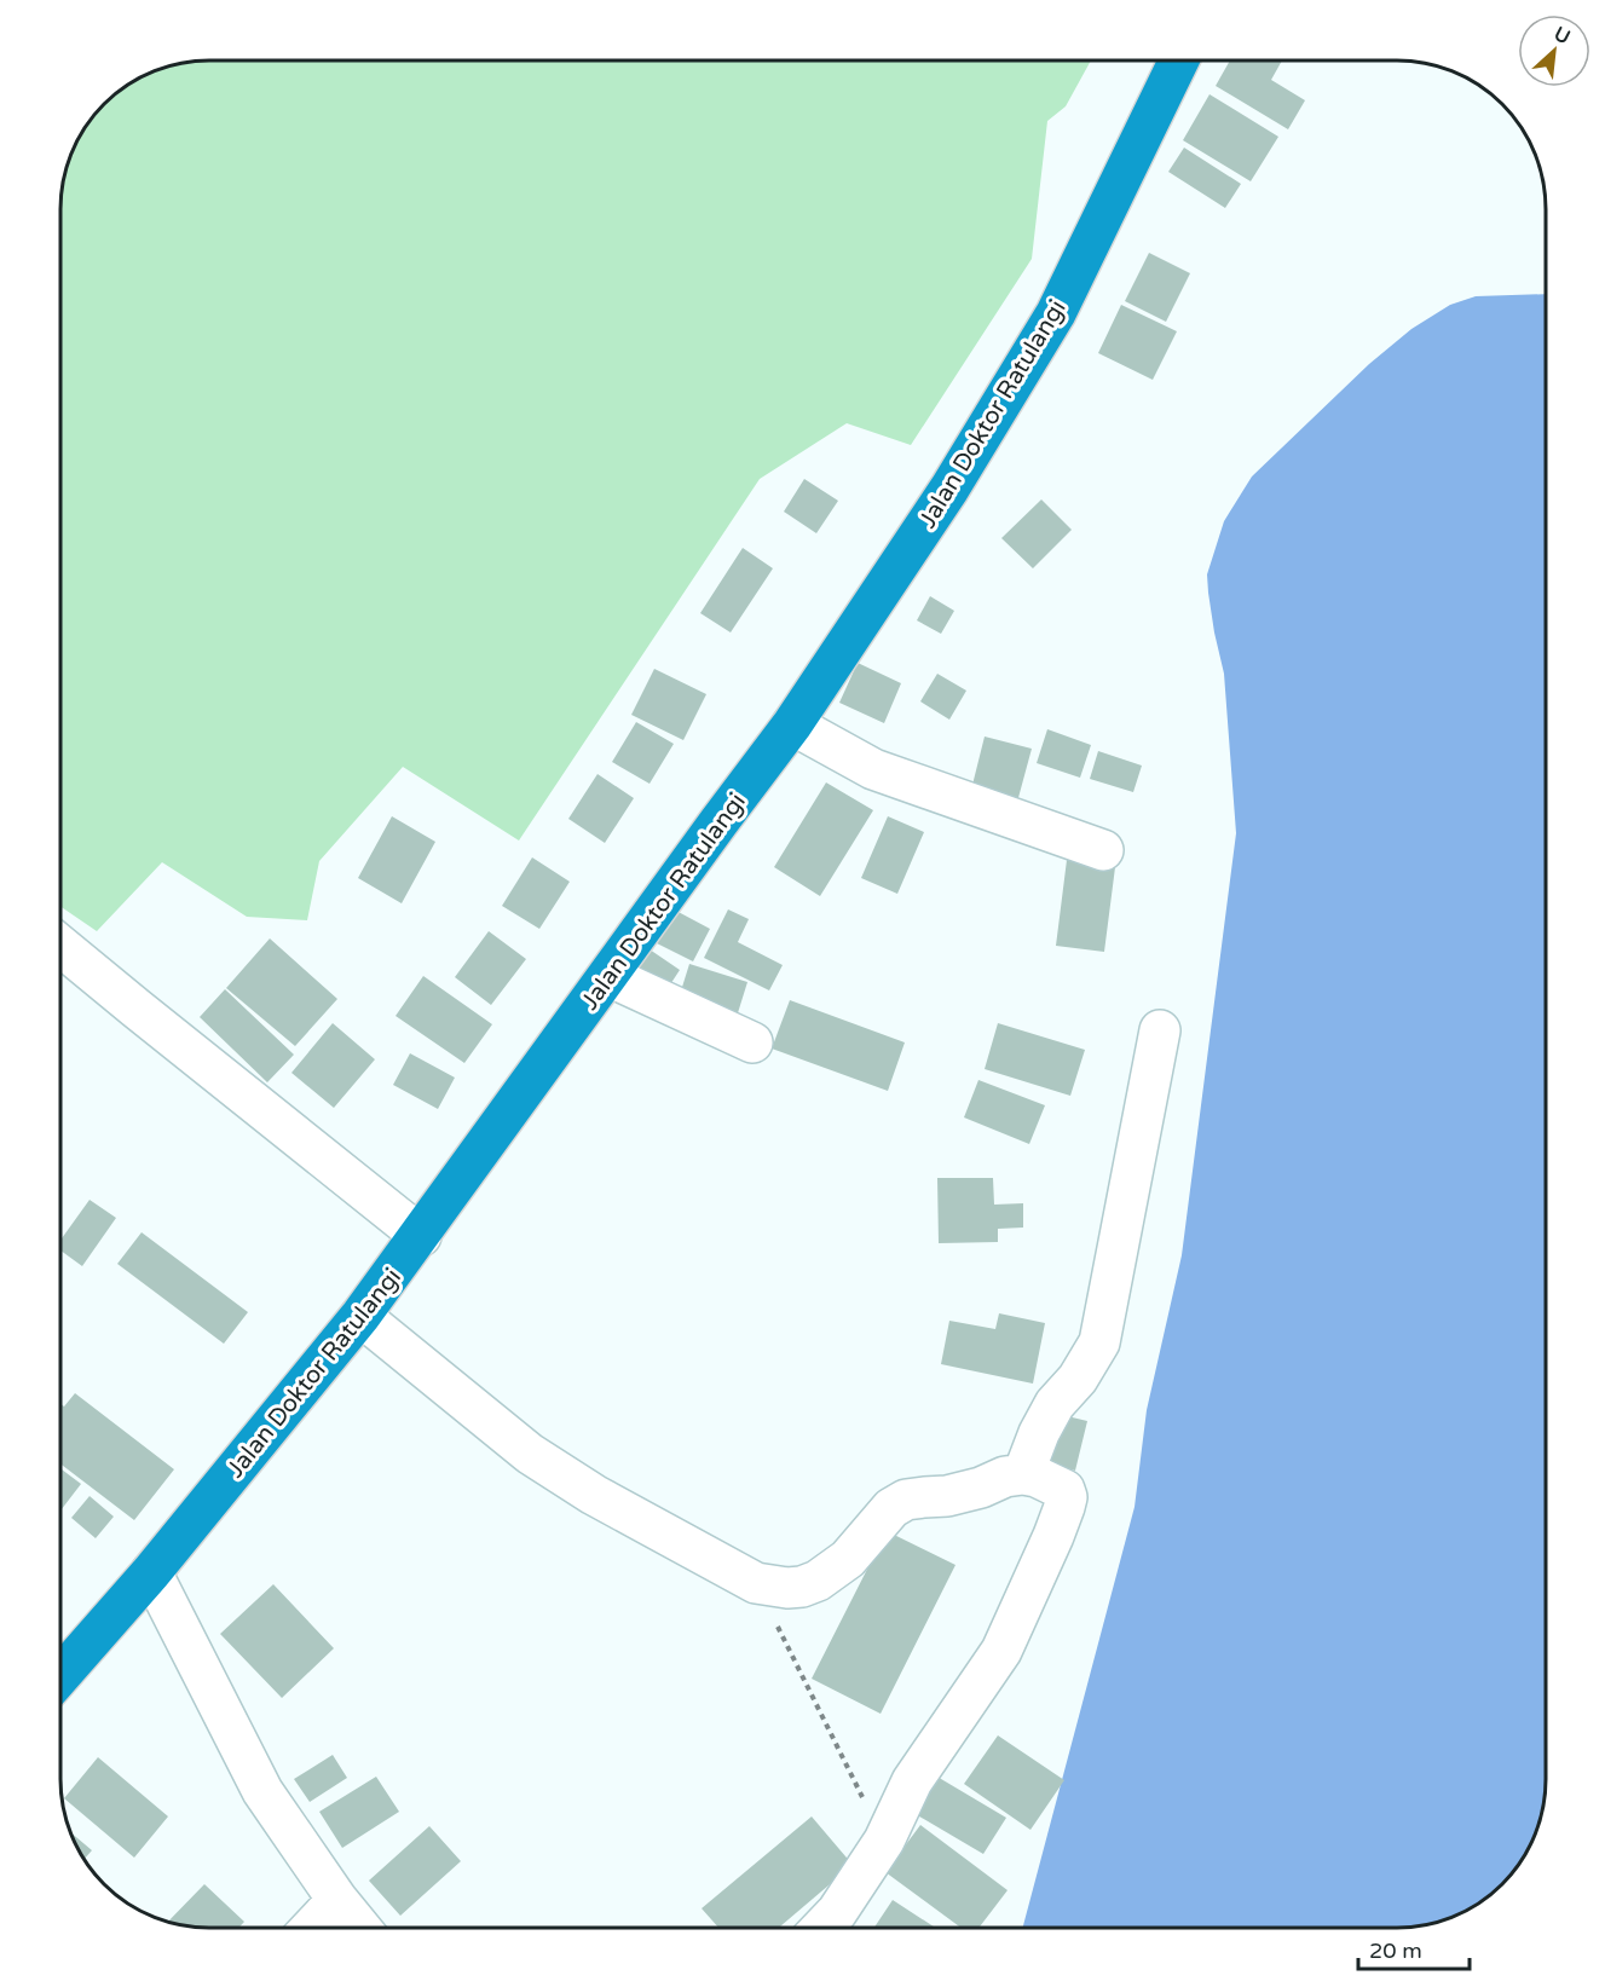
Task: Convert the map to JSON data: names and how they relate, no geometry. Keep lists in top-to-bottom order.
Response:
{
  "streets": {
    "highway": ["Jalan Doktor Ratulangi"]
  },
  "scale_bar": "20 m",
  "north": "top right"
}
